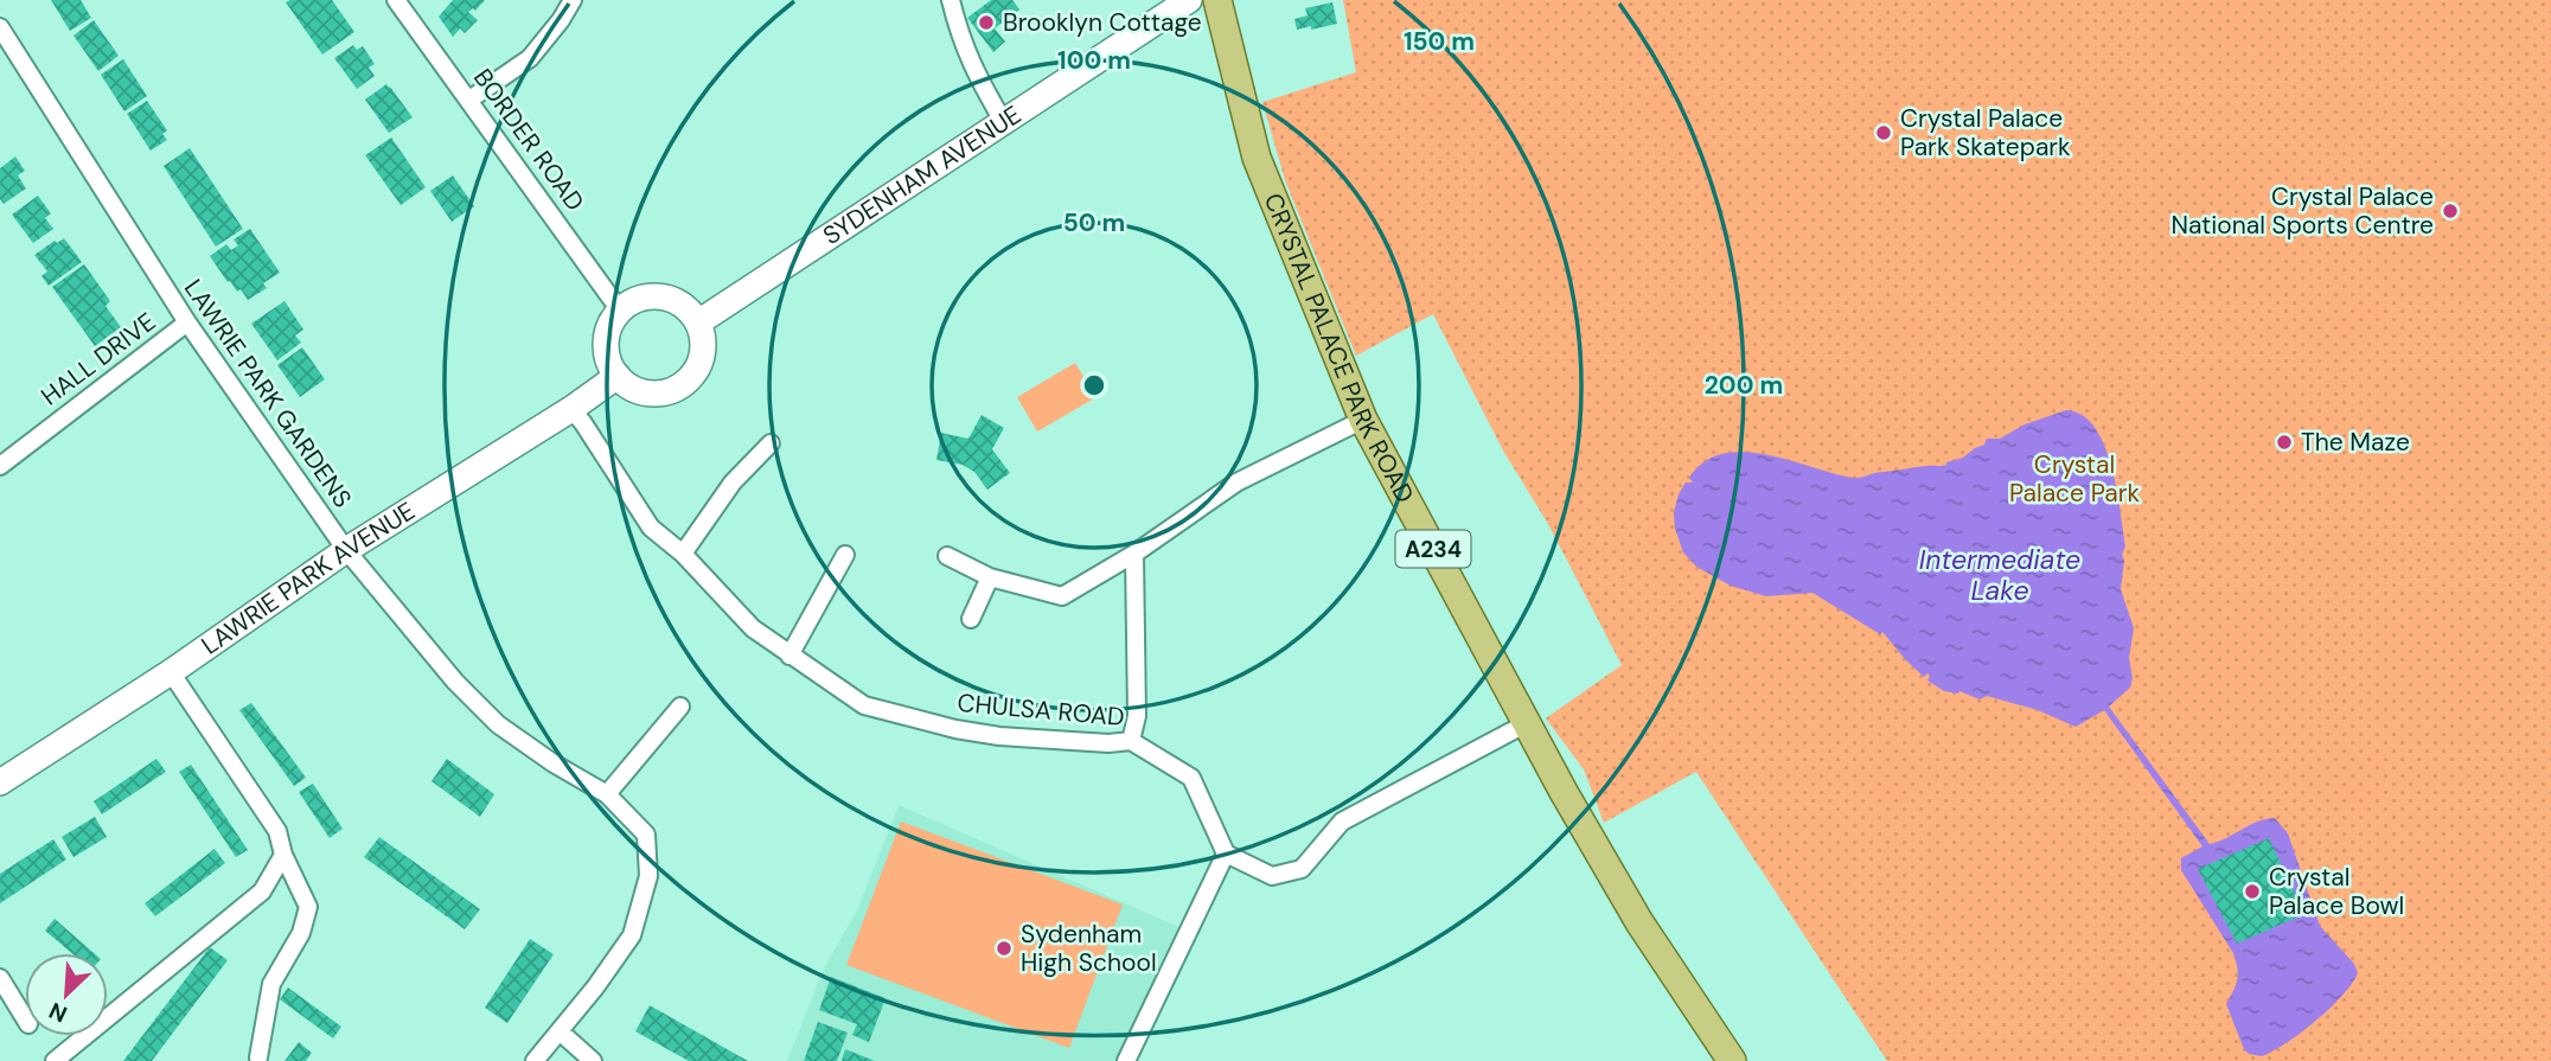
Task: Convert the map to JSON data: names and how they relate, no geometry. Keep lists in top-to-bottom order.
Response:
{
  "streets": {
    "main road": ["CRYSTAL PALACE PARK ROAD", "A234"],
    "street": [
      "BORDER ROAD",
      "SYDENHAM AVENUE",
      "HALL DRIVE",
      "LAWRIE PARK GARDENS",
      "LAWRIE PARK AVENUE",
      "CHULSA ROAD"
    ]
  },
  "crossings": [
    ["BORDER ROAD", "SYDENHAM AVENUE"],
    ["BORDER ROAD", "LAWRIE PARK AVENUE"],
    ["SYDENHAM AVENUE", "LAWRIE PARK AVENUE"],
    ["HALL DRIVE", "LAWRIE PARK GARDENS"],
    ["LAWRIE PARK GARDENS", "LAWRIE PARK AVENUE"],
    ["LAWRIE PARK AVENUE", "CHULSA ROAD"]
  ],
  "water": ["Intermediate Lake"],
  "parks": ["Crystal Palace Park"],
  "places": [
    "Brooklyn Cottage",
    "Crystal Palace Park Skatepark",
    "Crystal Palace National Sports Centre",
    "The Maze",
    "Crystal Palace Bowl",
    "Sydenham High School"
  ],
  "north": "bottom left",
  "rings": [
    "150 m",
    "100 m",
    "50 m",
    "200 m"
  ]
}
